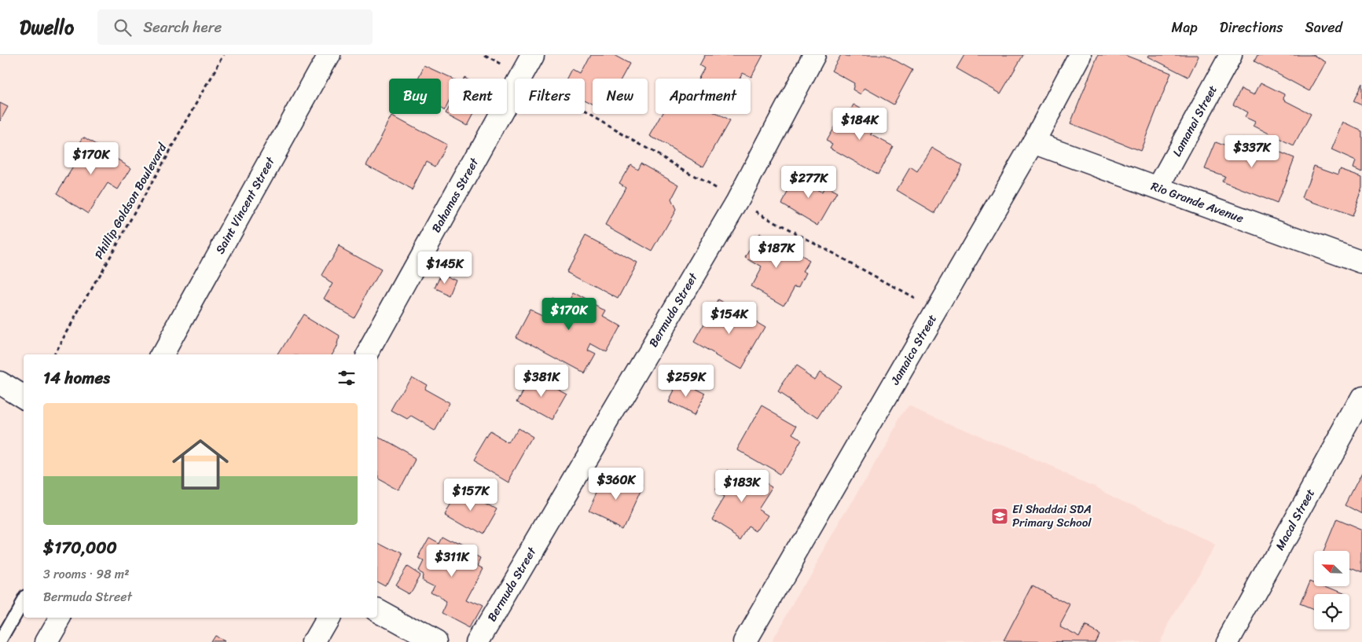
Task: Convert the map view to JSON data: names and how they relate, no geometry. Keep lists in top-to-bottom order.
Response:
{
  "streets": {
    "street": [
      "Lamanai Street",
      "Bahamas Street",
      "Rio Grande Avenue",
      "Saint Vincent Street",
      "Bermuda Street",
      "Jamaica Street",
      "Macal Street"
    ],
    "path": ["Phillip Goldson Boulevard"]
  },
  "crossings": [
    ["Lamanai Street", "Rio Grande Avenue"],
    ["Rio Grande Avenue", "Jamaica Street"]
  ],
  "places": {
    "school or university": ["El Shaddai SDA Primary School"]
  },
  "north": "top left",
  "page": {
    "header": "Dwello",
    "search": "Search here",
    "nav": ["Map", "Directions", "Saved"],
    "chip": [
      "Buy",
      "Rent",
      "Filters",
      "New",
      "Apartment"
    ],
    "price": [
      "$184K",
      "$337K",
      "$170K",
      "$277K",
      "$187K",
      "$145K",
      "$170K",
      "$154K",
      "$381K",
      "$259K",
      "$360K",
      "$183K",
      "$157K",
      "$311K"
    ],
    "heading": "14 homes",
    "list": [
      {
        "name": "$170,000",
        "note": "3 rooms · 98 m² · Bermuda Street"
      }
    ]
  }
}
